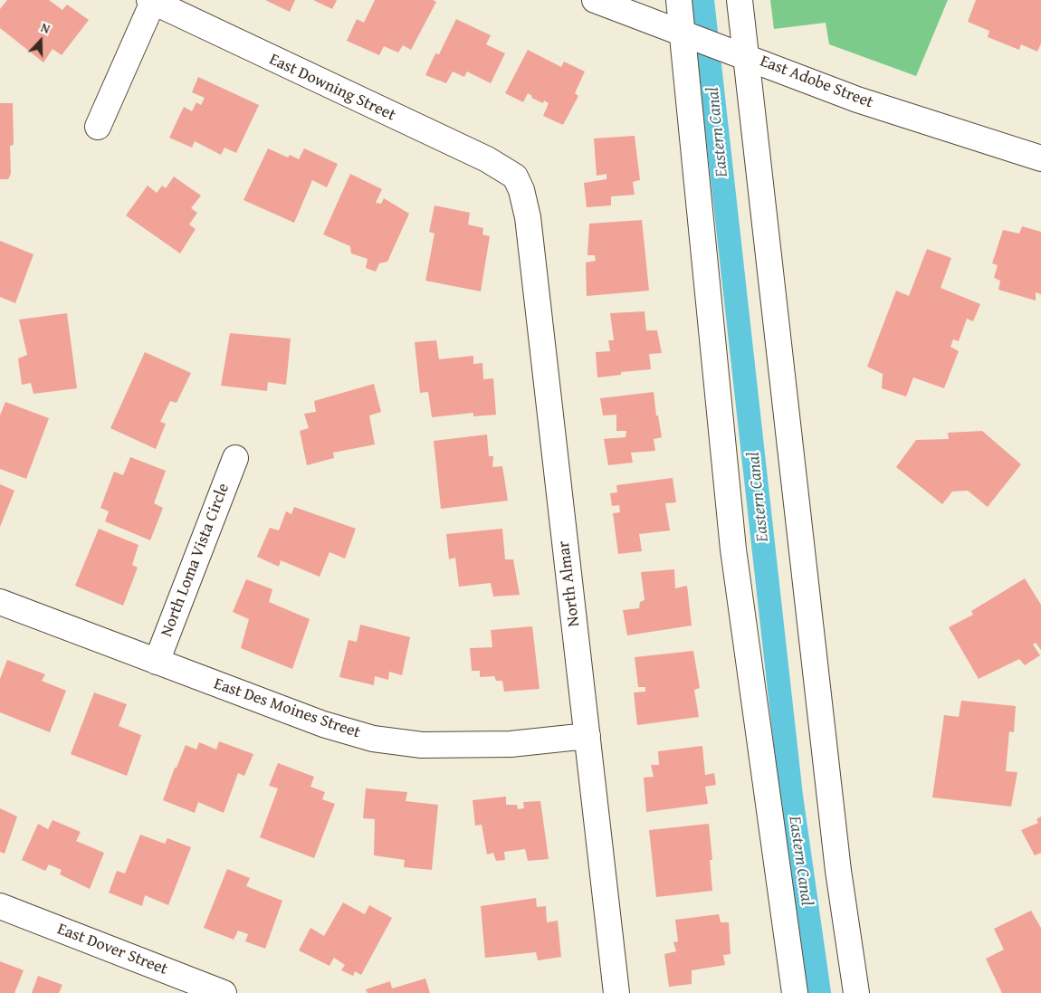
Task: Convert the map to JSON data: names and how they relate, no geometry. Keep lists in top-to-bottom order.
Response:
{
  "streets": {
    "street": [
      "East Adobe Street",
      "East Downing Street",
      "North Loma Vista Circle",
      "North Almar",
      "East Des Moines Street",
      "East Dover Street"
    ]
  },
  "crossings": [
    ["East Downing Street", "North Almar"],
    ["North Loma Vista Circle", "East Des Moines Street"],
    ["North Almar", "East Des Moines Street"]
  ],
  "water": ["Eastern Canal"],
  "north": "top"
}
